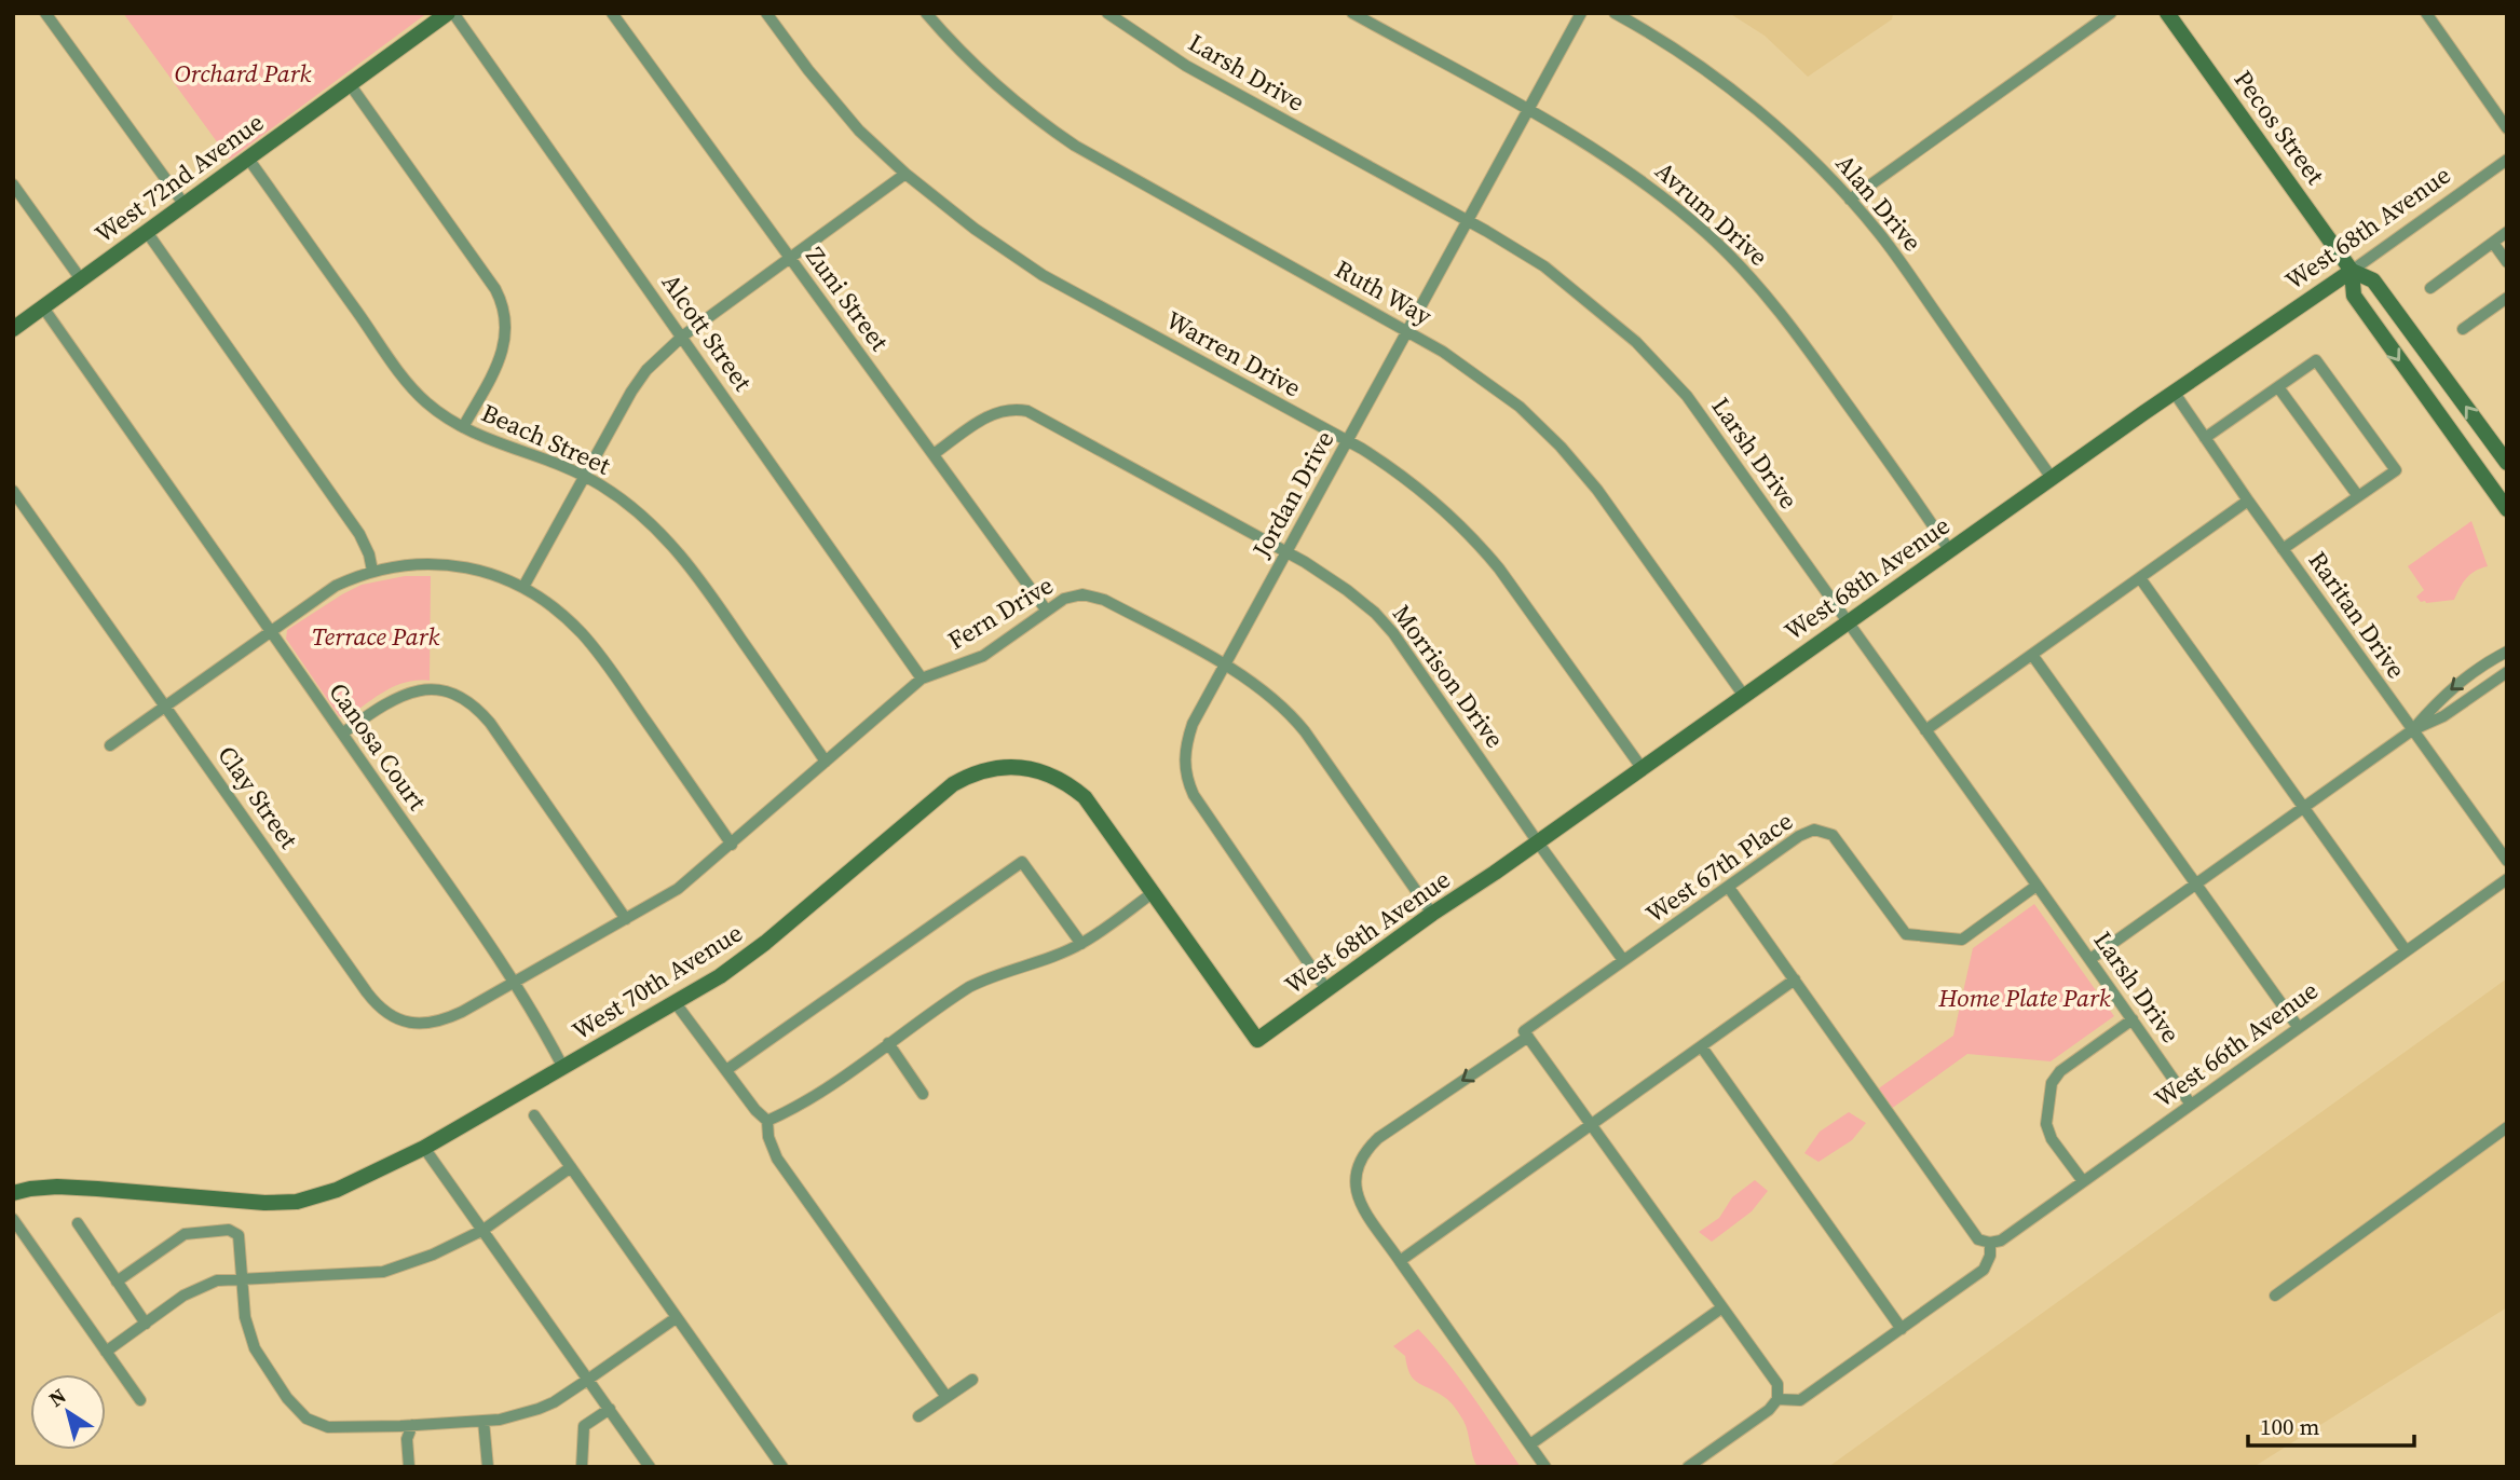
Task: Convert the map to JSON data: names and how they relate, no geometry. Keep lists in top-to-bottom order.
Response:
{
  "streets": {
    "street": [
      "Larsh Drive",
      "Pecos Street",
      "West 72nd Avenue",
      "Alan Drive",
      "Avrum Drive",
      "West 68th Avenue",
      "Ruth Way",
      "Zuni Street",
      "Alcott Street",
      "Warren Drive",
      "Beach Street",
      "Jordan Drive",
      "Fern Drive",
      "Raritan Drive",
      "Morrison Drive",
      "Canosa Court",
      "Clay Street",
      "West 67th Place",
      "West 70th Avenue",
      "West 66th Avenue"
    ]
  },
  "crossings": [
    ["Larsh Drive", "West 68th Avenue"],
    ["Larsh Drive", "Jordan Drive"],
    ["Larsh Drive", "West 67th Place"],
    ["Larsh Drive", "West 66th Avenue"],
    ["Pecos Street", "West 68th Avenue"],
    ["West 72nd Avenue", "Alcott Street"],
    ["West 72nd Avenue", "Beach Street"],
    ["West 72nd Avenue", "Canosa Court"],
    ["Alan Drive", "West 68th Avenue"],
    ["Avrum Drive", "West 68th Avenue"],
    ["Avrum Drive", "Jordan Drive"],
    ["West 68th Avenue", "Ruth Way"],
    ["West 68th Avenue", "Warren Drive"],
    ["West 68th Avenue", "Jordan Drive"],
    ["West 68th Avenue", "Fern Drive"],
    ["West 68th Avenue", "Raritan Drive"],
    ["West 68th Avenue", "Morrison Drive"],
    ["West 68th Avenue", "West 70th Avenue"],
    ["Ruth Way", "Jordan Drive"],
    ["Zuni Street", "Fern Drive"],
    ["Zuni Street", "Morrison Drive"],
    ["Alcott Street", "Fern Drive"],
    ["Warren Drive", "Jordan Drive"],
    ["Beach Street", "Fern Drive"],
    ["Jordan Drive", "Fern Drive"],
    ["Jordan Drive", "Morrison Drive"],
    ["Fern Drive", "Canosa Court"],
    ["Fern Drive", "Clay Street"],
    ["Morrison Drive", "West 67th Place"],
    ["Canosa Court", "Clay Street"],
    ["Canosa Court", "West 70th Avenue"]
  ],
  "parks": ["Orchard Park", "Terrace Park", "Home Plate Park"],
  "scale_bar": "100 m",
  "north": "top left"
}
